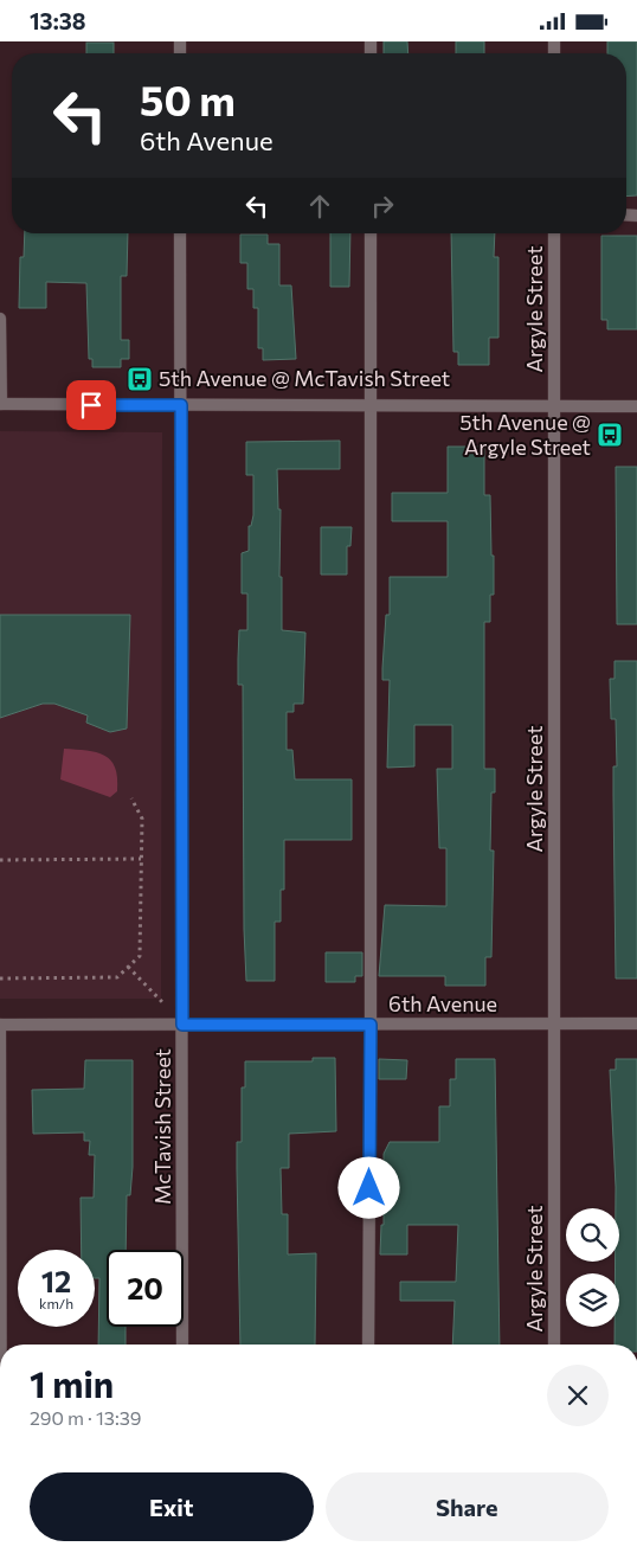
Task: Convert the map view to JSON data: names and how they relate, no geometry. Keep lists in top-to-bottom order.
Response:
{
  "streets": {
    "street": ["Argyle Street", "6th Avenue", "McTavish Street"]
  },
  "crossings": [
    ["Argyle Street", "6th Avenue"],
    ["6th Avenue", "McTavish Street"]
  ],
  "places": {
    "bus stop": ["5th Avenue @ McTavish Street", "5th Avenue @ Argyle Street"]
  },
  "page": {
    "status": "13:38",
    "turn": ["50 m", "6th Avenue"],
    "speed": "12 km/h",
    "limit": "20",
    "heading": ["1 min", "290 m · 13:39"],
    "buttons": ["Exit", "Share"]
  }
}
